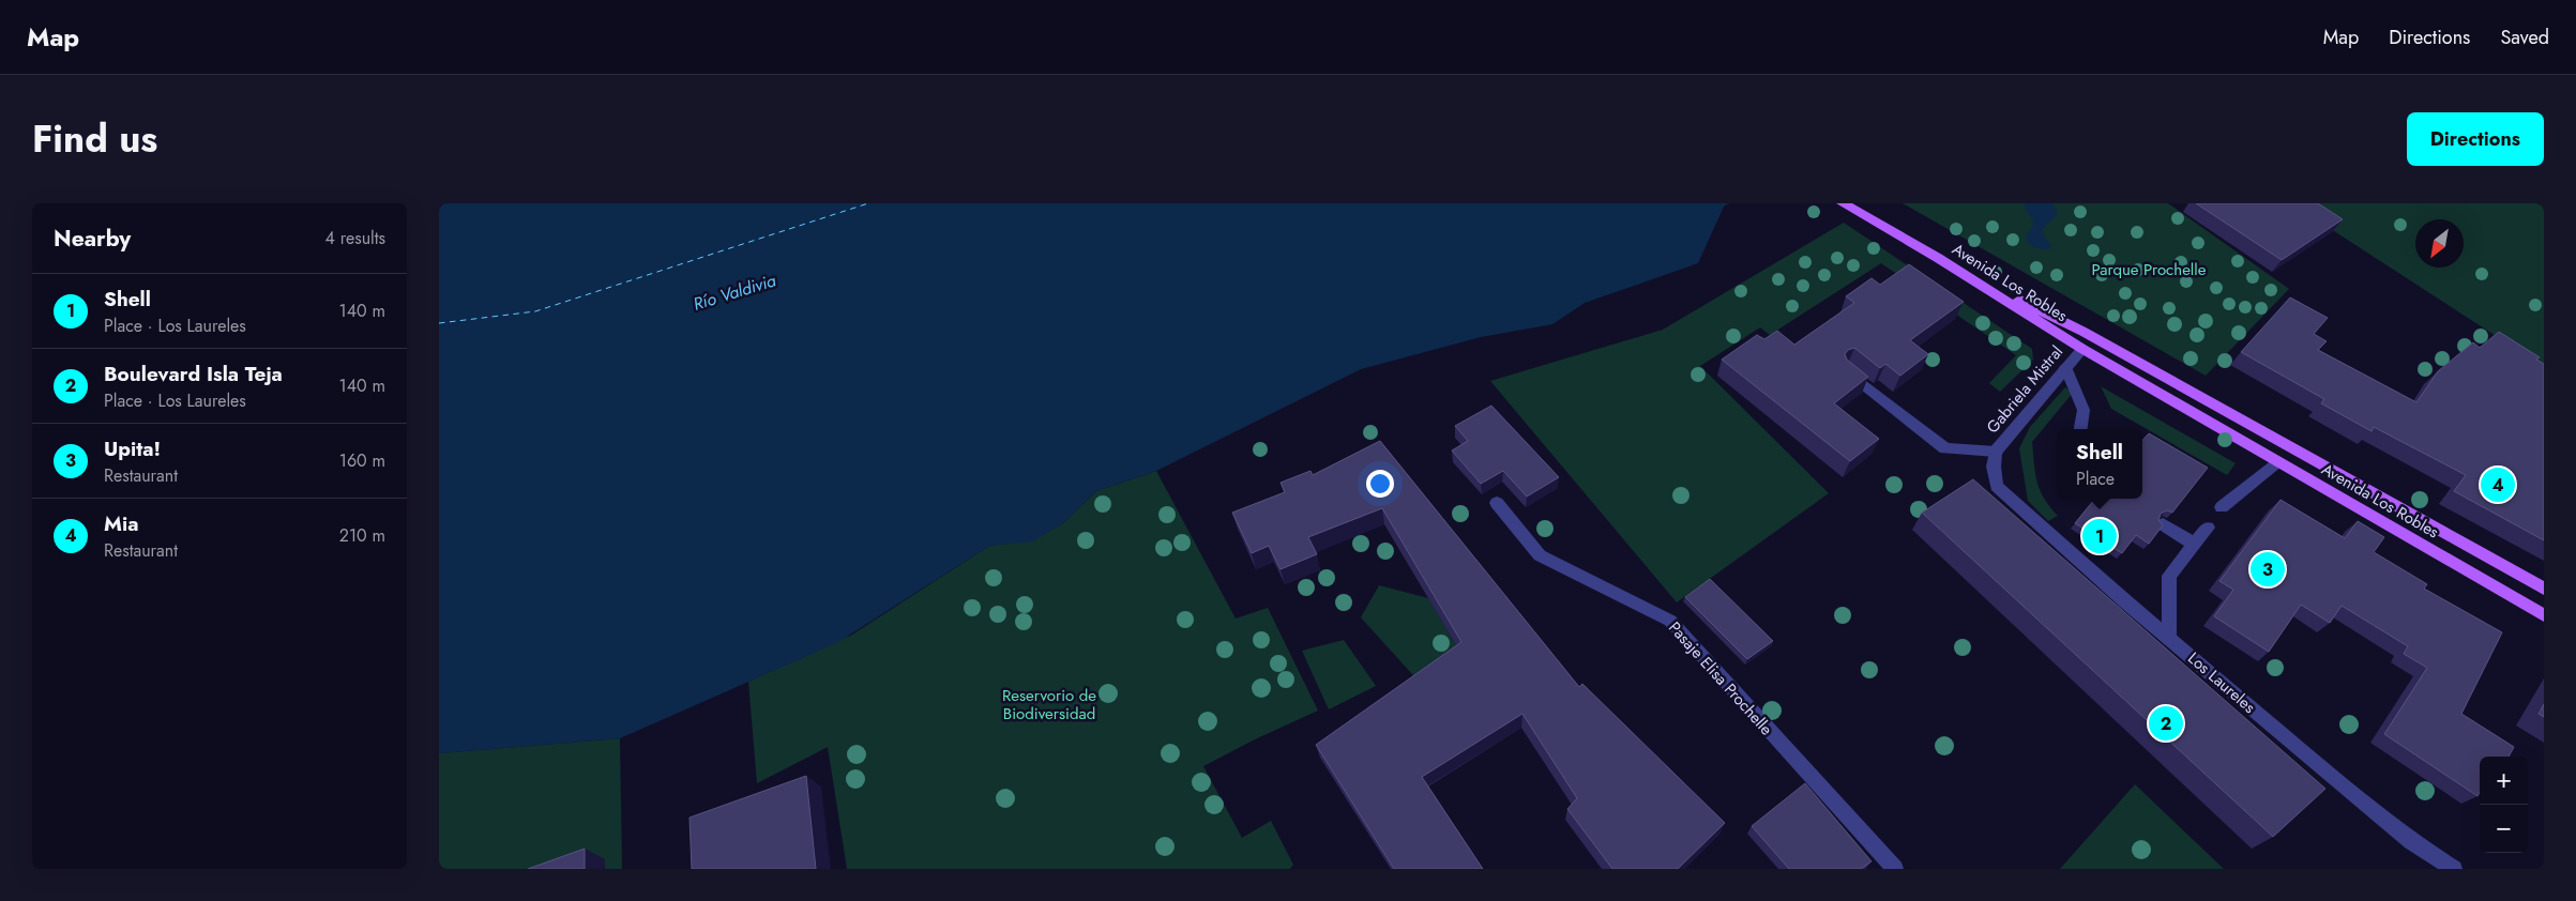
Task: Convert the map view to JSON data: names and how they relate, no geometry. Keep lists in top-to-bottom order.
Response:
{
  "streets": {
    "main road": ["Avenida Los Robles"],
    "street": ["Gabriela Mistral", "Pasaje Elisa Prochelle", "Los Laureles"]
  },
  "crossings": [
    ["Avenida Los Robles", "Gabriela Mistral"],
    ["Gabriela Mistral", "Los Laureles"]
  ],
  "water": ["Río Valdivia"],
  "parks": ["Parque Prochelle", "Reservorio de Biodiversidad"],
  "north": "bottom left",
  "page": {
    "header": "Map",
    "nav": ["Map", "Directions", "Saved"],
    "title": "Find us",
    "buttons": "Directions",
    "heading": ["Nearby", "4 results"],
    "list": [
      {
        "mark": "1",
        "name": "Shell",
        "note": "Place · Los Laureles",
        "value": "140 m"
      },
      {
        "mark": "2",
        "name": "Boulevard Isla Teja",
        "note": "Place · Los Laureles",
        "value": "140 m"
      },
      {
        "mark": "3",
        "name": "Upita!",
        "note": "Restaurant",
        "value": "160 m"
      },
      {
        "mark": "4",
        "name": "Mia",
        "note": "Restaurant",
        "value": "210 m"
      }
    ],
    "popup": ["Shell", "Place"],
    "pins": [
      "4",
      "1",
      "3",
      "2"
    ],
    "map_buttons": ["+", "−"]
  }
}
